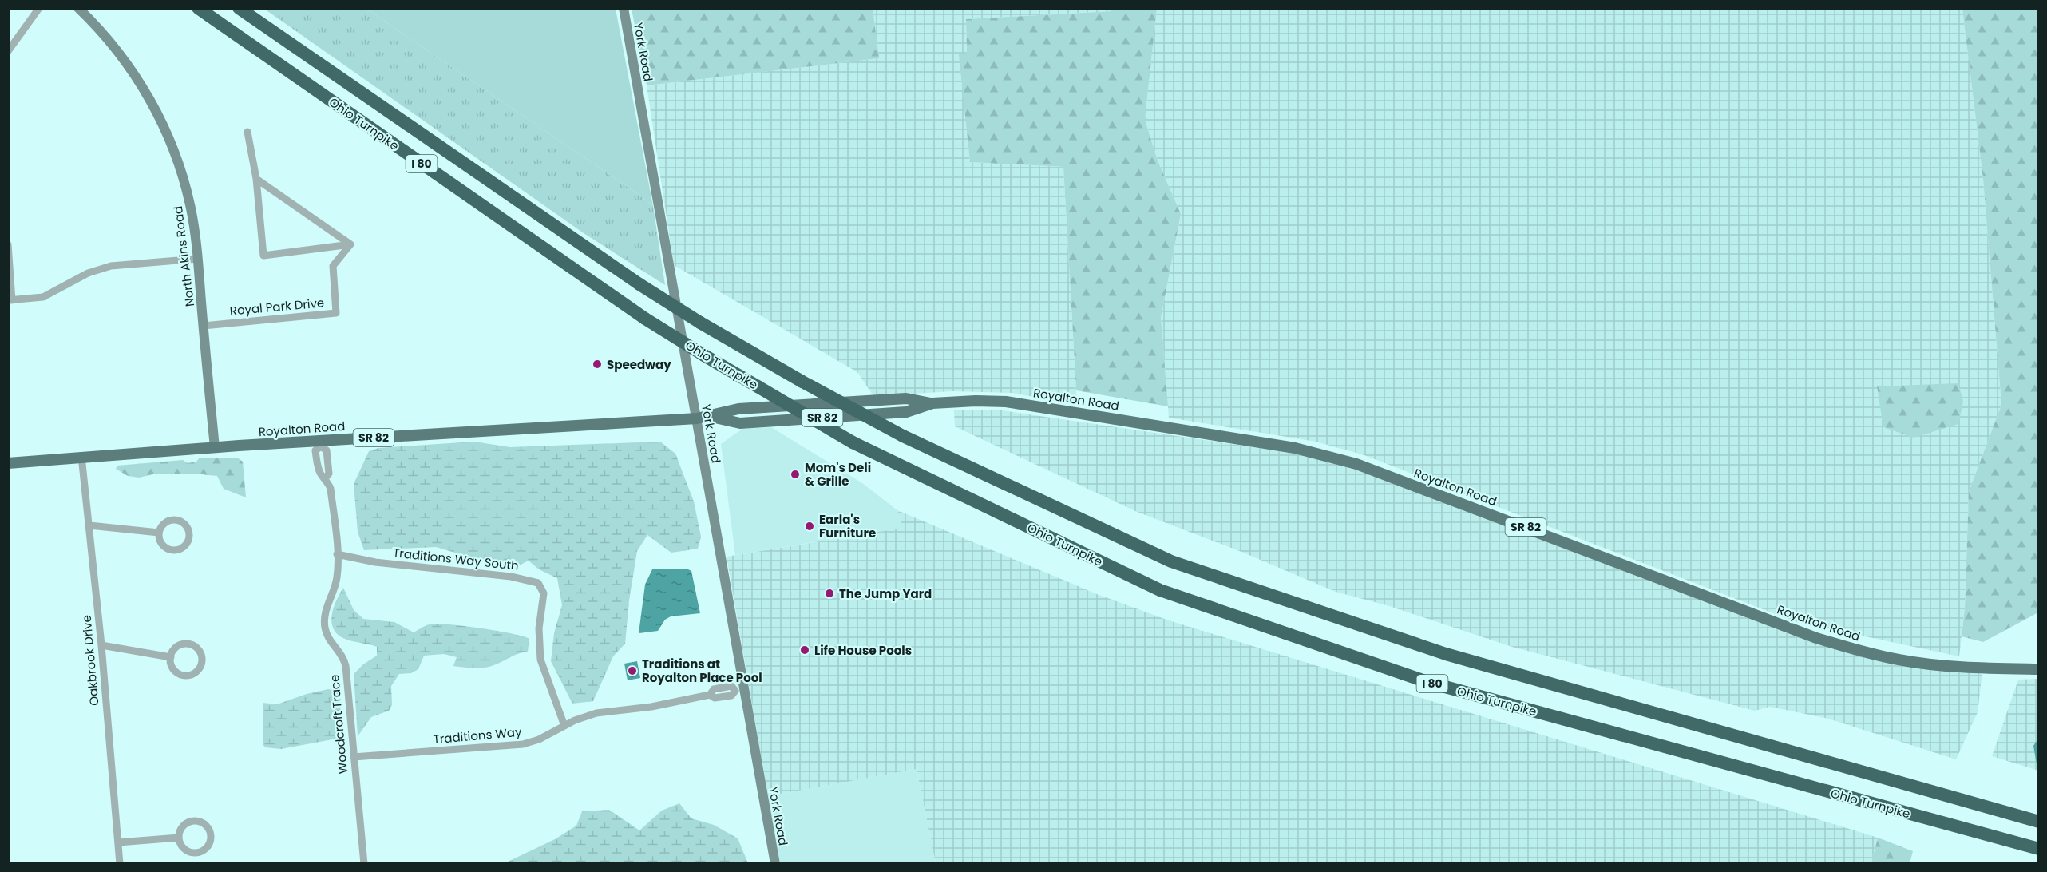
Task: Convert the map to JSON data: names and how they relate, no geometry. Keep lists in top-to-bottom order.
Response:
{
  "streets": {
    "highway": ["Ohio Turnpike", "I 80"],
    "main road": ["Royalton Road", "SR 82"],
    "street": [
      "York Road",
      "North Akins Road",
      "Royal Park Drive",
      "Traditions Way South",
      "Oakbrook Drive",
      "Woodcroft Trace",
      "Traditions Way"
    ]
  },
  "crossings": [
    ["York Road", "Royalton Road"],
    ["York Road", "Traditions Way"],
    ["North Akins Road", "Royal Park Drive"],
    ["North Akins Road", "Royalton Road"],
    ["Royalton Road", "Oakbrook Drive"],
    ["Royalton Road", "Woodcroft Trace"],
    ["Traditions Way South", "Woodcroft Trace"],
    ["Traditions Way South", "Traditions Way"],
    ["Woodcroft Trace", "Traditions Way"]
  ],
  "places": [
    "Speedway",
    "Mom's Deli & Grille",
    "Earla's Furniture",
    "The Jump Yard",
    "Life House Pools",
    "Traditions at Royalton Place Pool"
  ]
}
